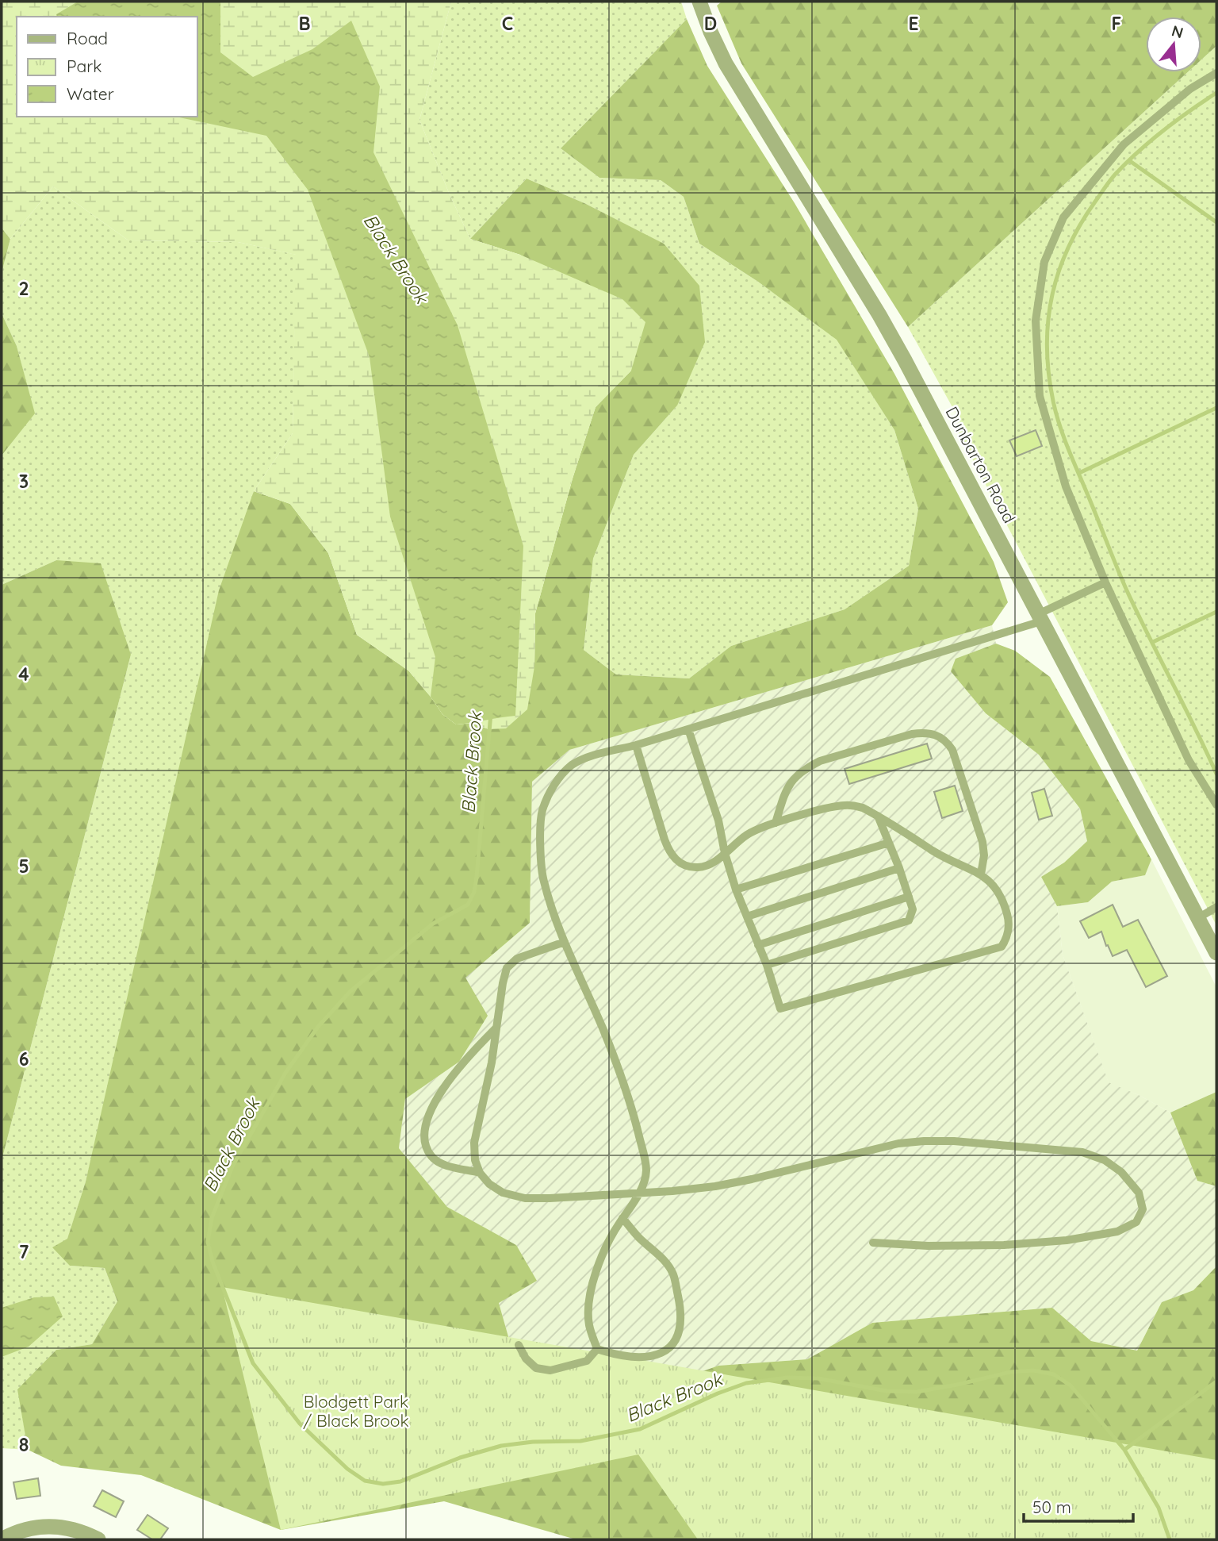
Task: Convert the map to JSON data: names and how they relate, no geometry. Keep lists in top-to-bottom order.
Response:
{
  "streets": {
    "street": ["Dunbarton Road"]
  },
  "water": ["Black Brook"],
  "parks": ["Blodgett Park / Black Brook"],
  "legend": ["Road", "Park", "Water"],
  "scale_bar": "50 m",
  "north": "top",
  "grid": {
    "columns": [
      "B",
      "C",
      "D",
      "E",
      "F"
    ],
    "rows": [
      "2",
      "3",
      "4",
      "5",
      "6",
      "7",
      "8"
    ]
  }
}
